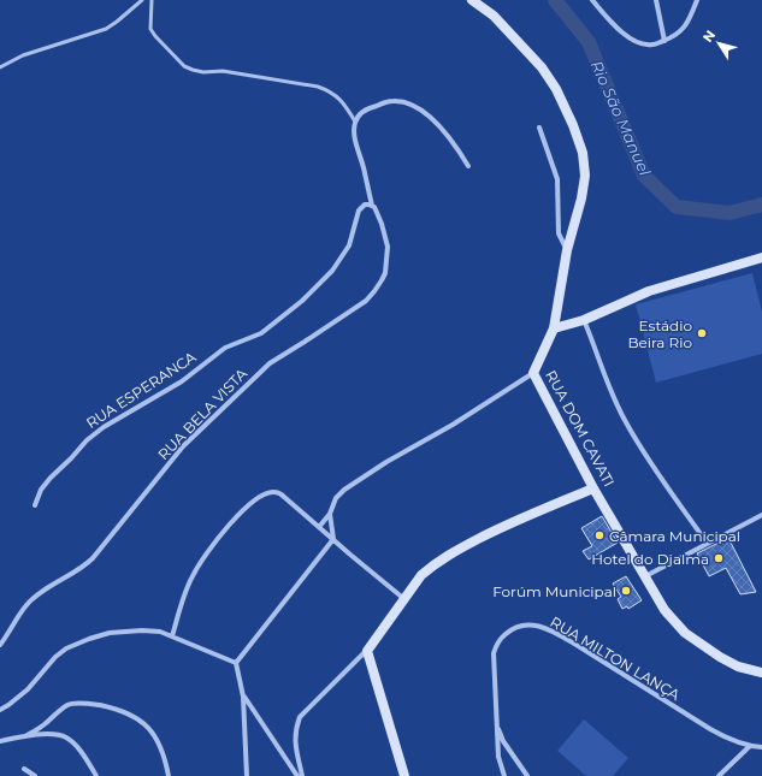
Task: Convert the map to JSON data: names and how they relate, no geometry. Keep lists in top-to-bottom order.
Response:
{
  "streets": {
    "main road": ["RUA DOM CAVATI"],
    "street": ["RUA ESPERANCA", "RUA BELA VISTA", "RUA MILTON LANÇA"]
  },
  "crossings": [
    ["RUA ESPERANCA", "RUA BELA VISTA"]
  ],
  "water": ["Rio São Manuel"],
  "places": [
    "Estádio Beira Rio",
    "Câmara Municipal",
    "Hotel do Djalma",
    "Forúm Municipal"
  ],
  "north": "top left"
}
